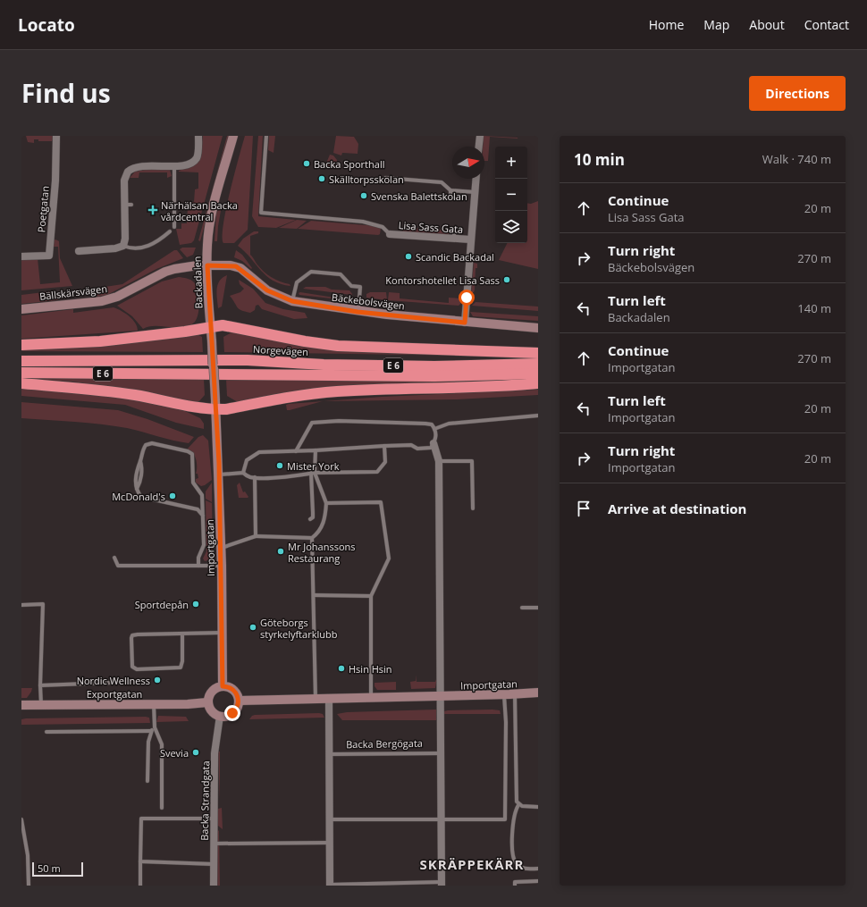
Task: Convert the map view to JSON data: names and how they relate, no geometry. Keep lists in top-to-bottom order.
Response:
{
  "streets": {
    "highway": ["Norgevägen", "E 6"],
    "street": [
      "Poetgatan",
      "Lisa Sass Gata",
      "Backadalen",
      "Bällskärsvägen",
      "Bäckebolsvägen",
      "Importgatan",
      "Exportgatan",
      "Backa Strandgata"
    ],
    "lane": ["Backa Bergögata"]
  },
  "crossings": [
    ["Lisa Sass Gata", "Bäckebolsvägen"],
    ["Backadalen", "Bällskärsvägen"],
    ["Backadalen", "Bäckebolsvägen"],
    ["Backadalen", "Importgatan"],
    ["Bällskärsvägen", "Bäckebolsvägen"],
    ["Importgatan", "Exportgatan"],
    ["Importgatan", "Backa Strandgata"],
    ["Exportgatan", "Backa Strandgata"]
  ],
  "districts": ["SKRÄPPEKÄRR"],
  "places": {
    "other": [
      "Backa Sporthall",
      "Skälltorpsskolan",
      "Svenska Balettskolan",
      "Scandic Backadal",
      "Kontorshotellet Lisa Sass",
      "Mister York",
      "McDonald's",
      "Mr Johanssons Restaurang",
      "Sportdepån",
      "Göteborgs styrkelyftarklubb",
      "Hsin Hsin",
      "Nordic Wellness",
      "Svevia"
    ],
    "health": ["Närhälsan Backa vårdcentral"]
  },
  "scale_bar": "50 m",
  "north": "right",
  "page": {
    "header": "Locato",
    "nav": [
      "Home",
      "Map",
      "About",
      "Contact"
    ],
    "title": "Find us",
    "buttons": "Directions",
    "heading": ["10 min", "Walk · 740 m"],
    "map_buttons": ["+", "−"],
    "list": [
      ["Continue", "Lisa Sass Gata", "20 m"],
      ["Turn right", "Bäckebolsvägen", "270 m"],
      ["Turn left", "Backadalen", "140 m"],
      ["Continue", "Importgatan", "270 m"],
      ["Turn left", "Importgatan", "20 m"],
      ["Turn right", "Importgatan", "20 m"],
      "Arrive at destination"
    ],
    "scale": "50 m"
  }
}
